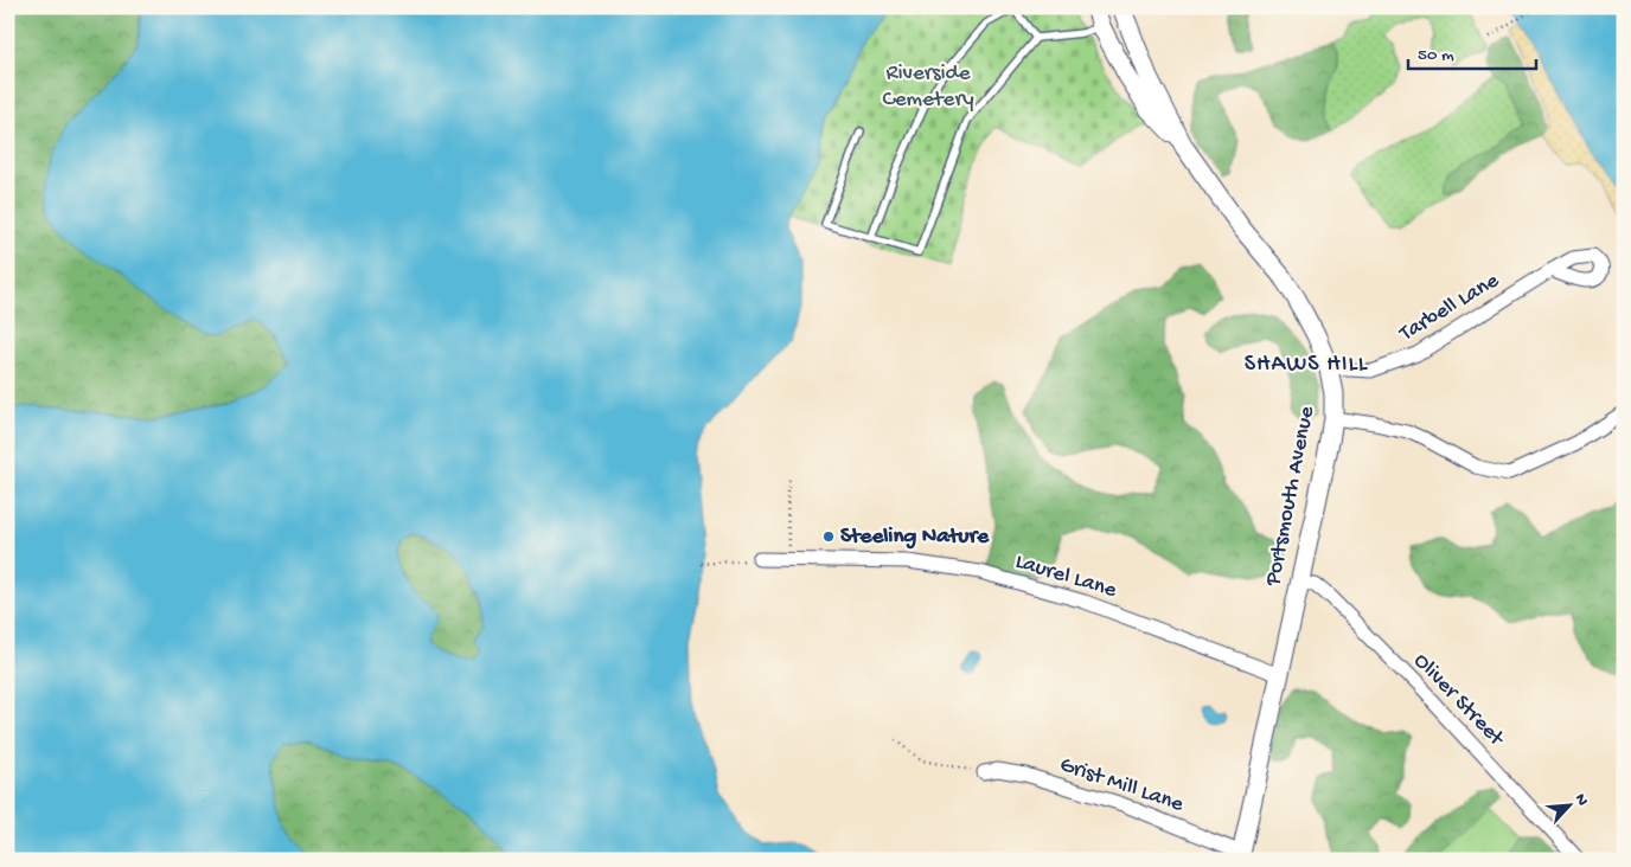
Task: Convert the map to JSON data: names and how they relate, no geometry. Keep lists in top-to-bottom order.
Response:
{
  "streets": {
    "main road": ["Portsmouth Avenue"],
    "street": [
      "Tarbell Lane",
      "Laurel Lane",
      "Oliver Street",
      "Grist Mill Lane"
    ]
  },
  "crossings": [
    ["Tarbell Lane", "Portsmouth Avenue"],
    ["Portsmouth Avenue", "Laurel Lane"],
    ["Portsmouth Avenue", "Oliver Street"],
    ["Portsmouth Avenue", "Grist Mill Lane"]
  ],
  "districts": ["SHAWS HILL"],
  "parks": ["Riverside Cemetery"],
  "places": ["Steeling Nature"],
  "scale_bar": "50 m",
  "north": "top right"
}
